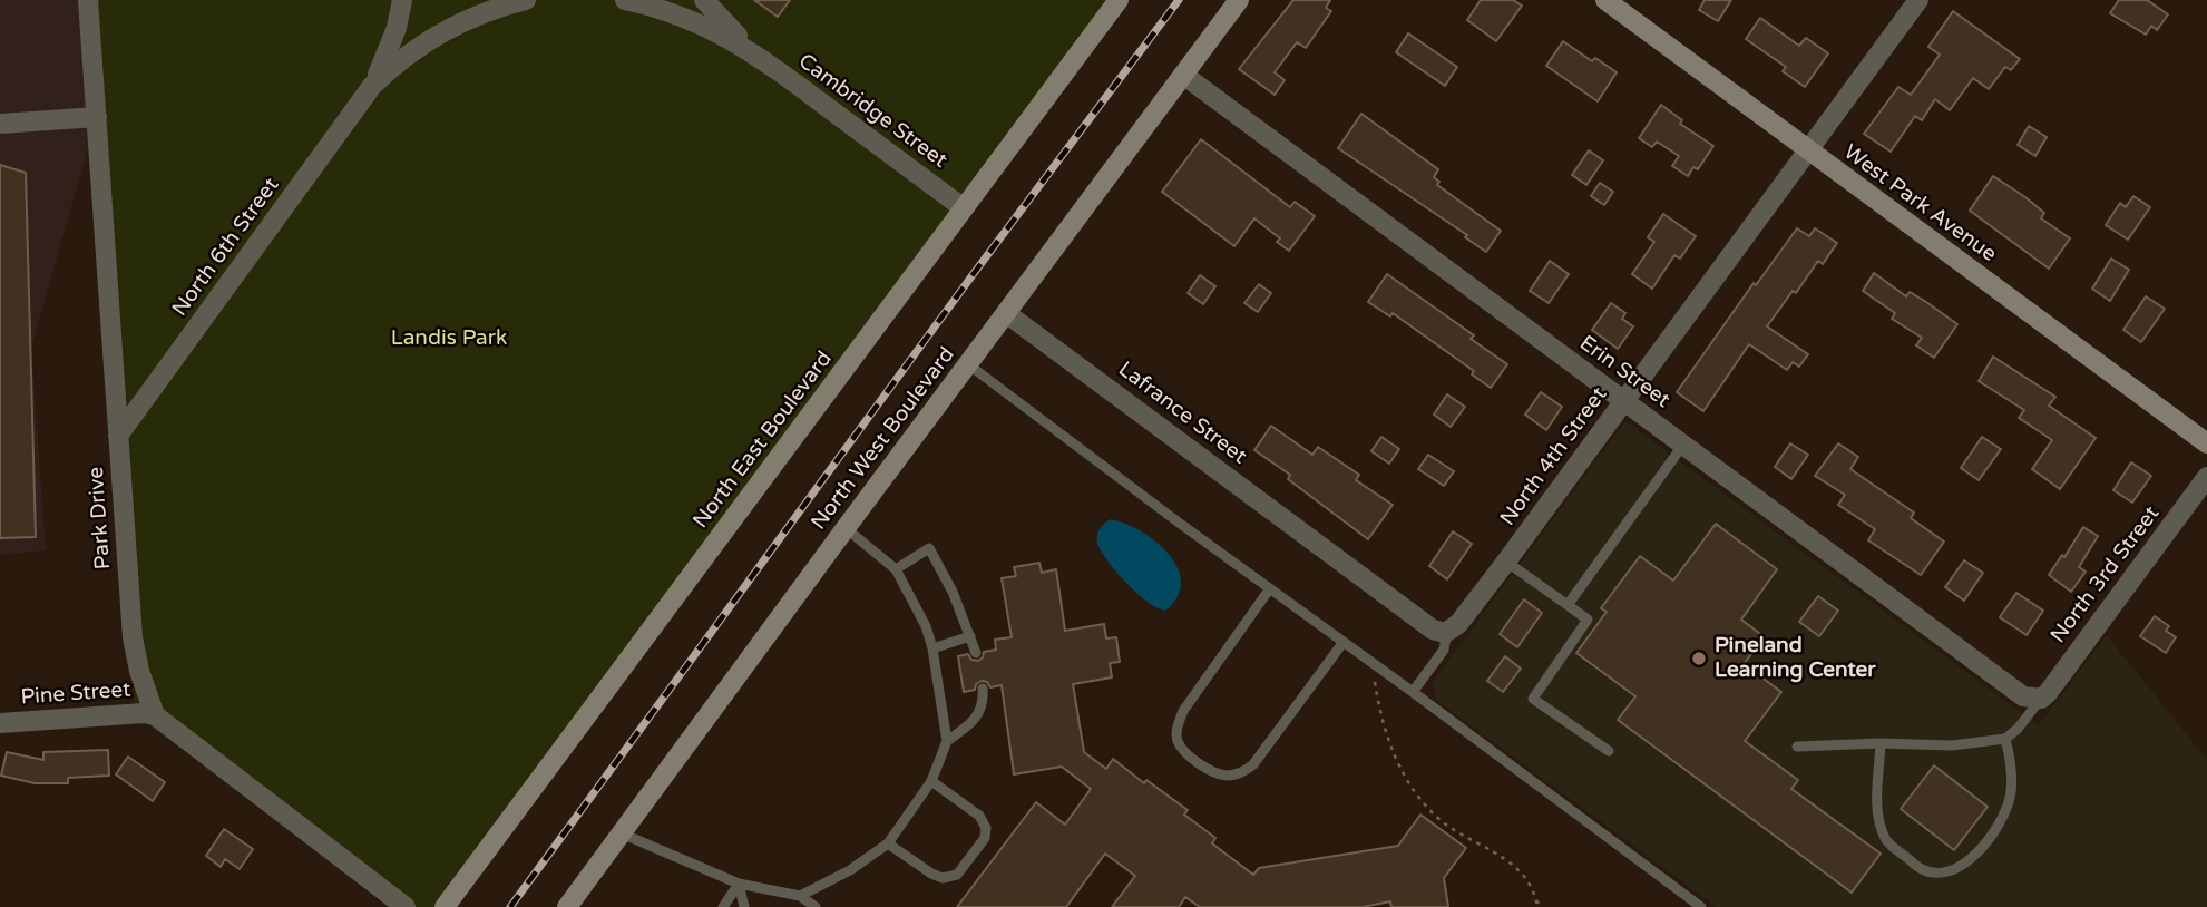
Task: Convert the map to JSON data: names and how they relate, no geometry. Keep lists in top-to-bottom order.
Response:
{
  "streets": {
    "main road": ["West Park Avenue", "North West Boulevard", "North East Boulevard"],
    "street": [
      "Cambridge Street",
      "North 6th Street",
      "Erin Street",
      "Lafrance Street",
      "North 4th Street",
      "Park Drive",
      "North 3rd Street",
      "Pine Street"
    ]
  },
  "crossings": [
    ["Cambridge Street", "North East Boulevard"],
    ["West Park Avenue", "North 4th Street"],
    ["North 6th Street", "Park Drive"],
    ["Erin Street", "North West Boulevard"],
    ["Erin Street", "North 4th Street"],
    ["Erin Street", "North 3rd Street"],
    ["Lafrance Street", "North West Boulevard"],
    ["Lafrance Street", "North 4th Street"],
    ["Park Drive", "Pine Street"]
  ],
  "parks": ["Landis Park"],
  "places": ["Pineland Learning Center"]
}
